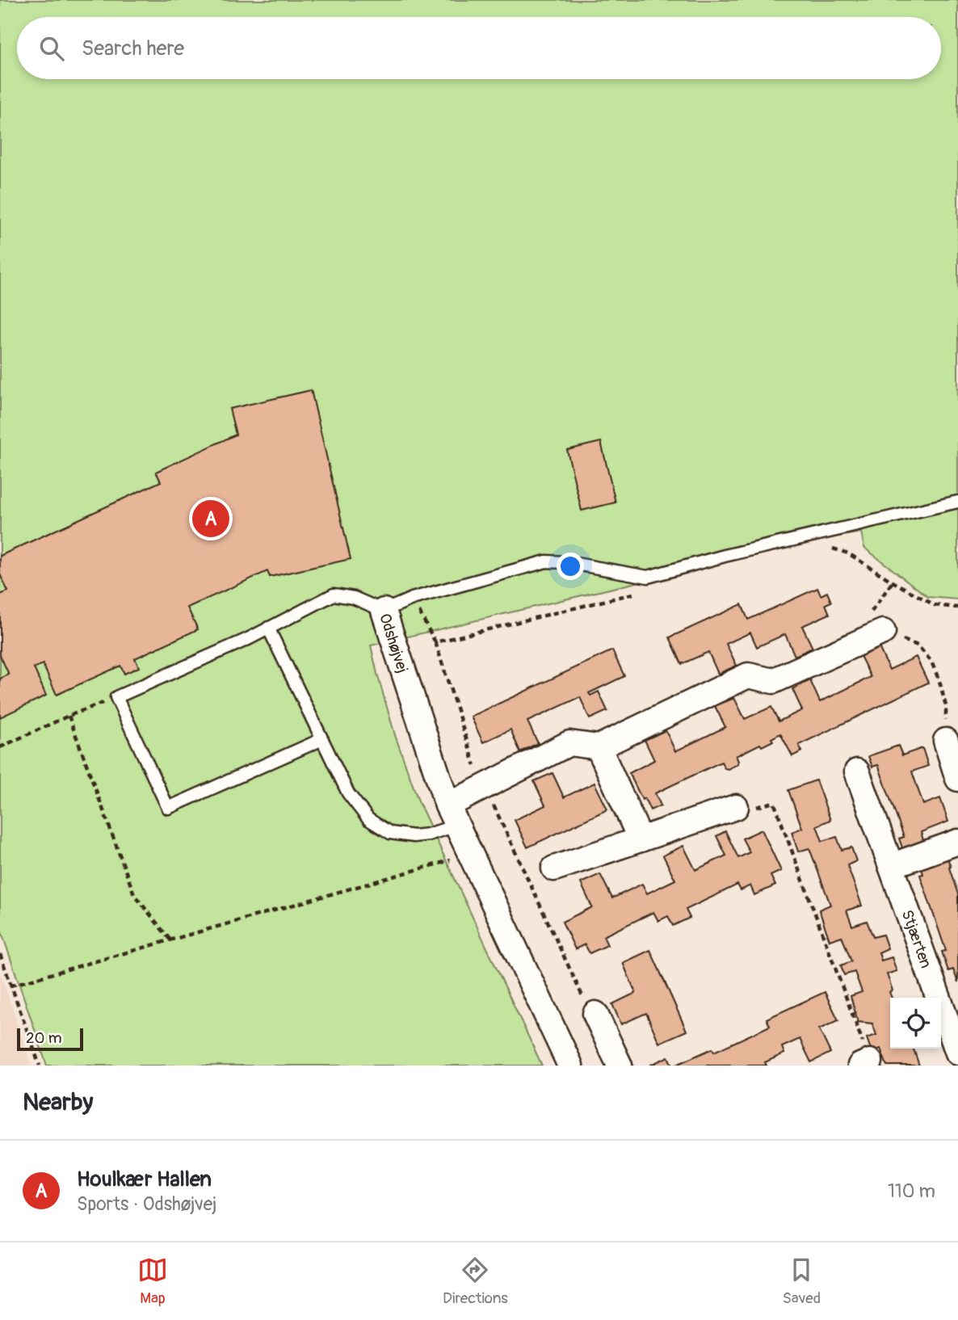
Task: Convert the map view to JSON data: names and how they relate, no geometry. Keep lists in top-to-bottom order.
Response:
{
  "streets": {
    "street": ["Odshøjvej", "Stjærten"]
  },
  "scale_bar": "20 m",
  "page": {
    "search": "Search here",
    "pins": "A",
    "scale": "20 m",
    "heading": "Nearby",
    "list": [
      {
        "mark": "A",
        "name": "Houlkær Hallen",
        "note": "Sports · Odshøjvej",
        "value": "110 m"
      }
    ],
    "nav": ["Map", "Directions", "Saved"]
  }
}
